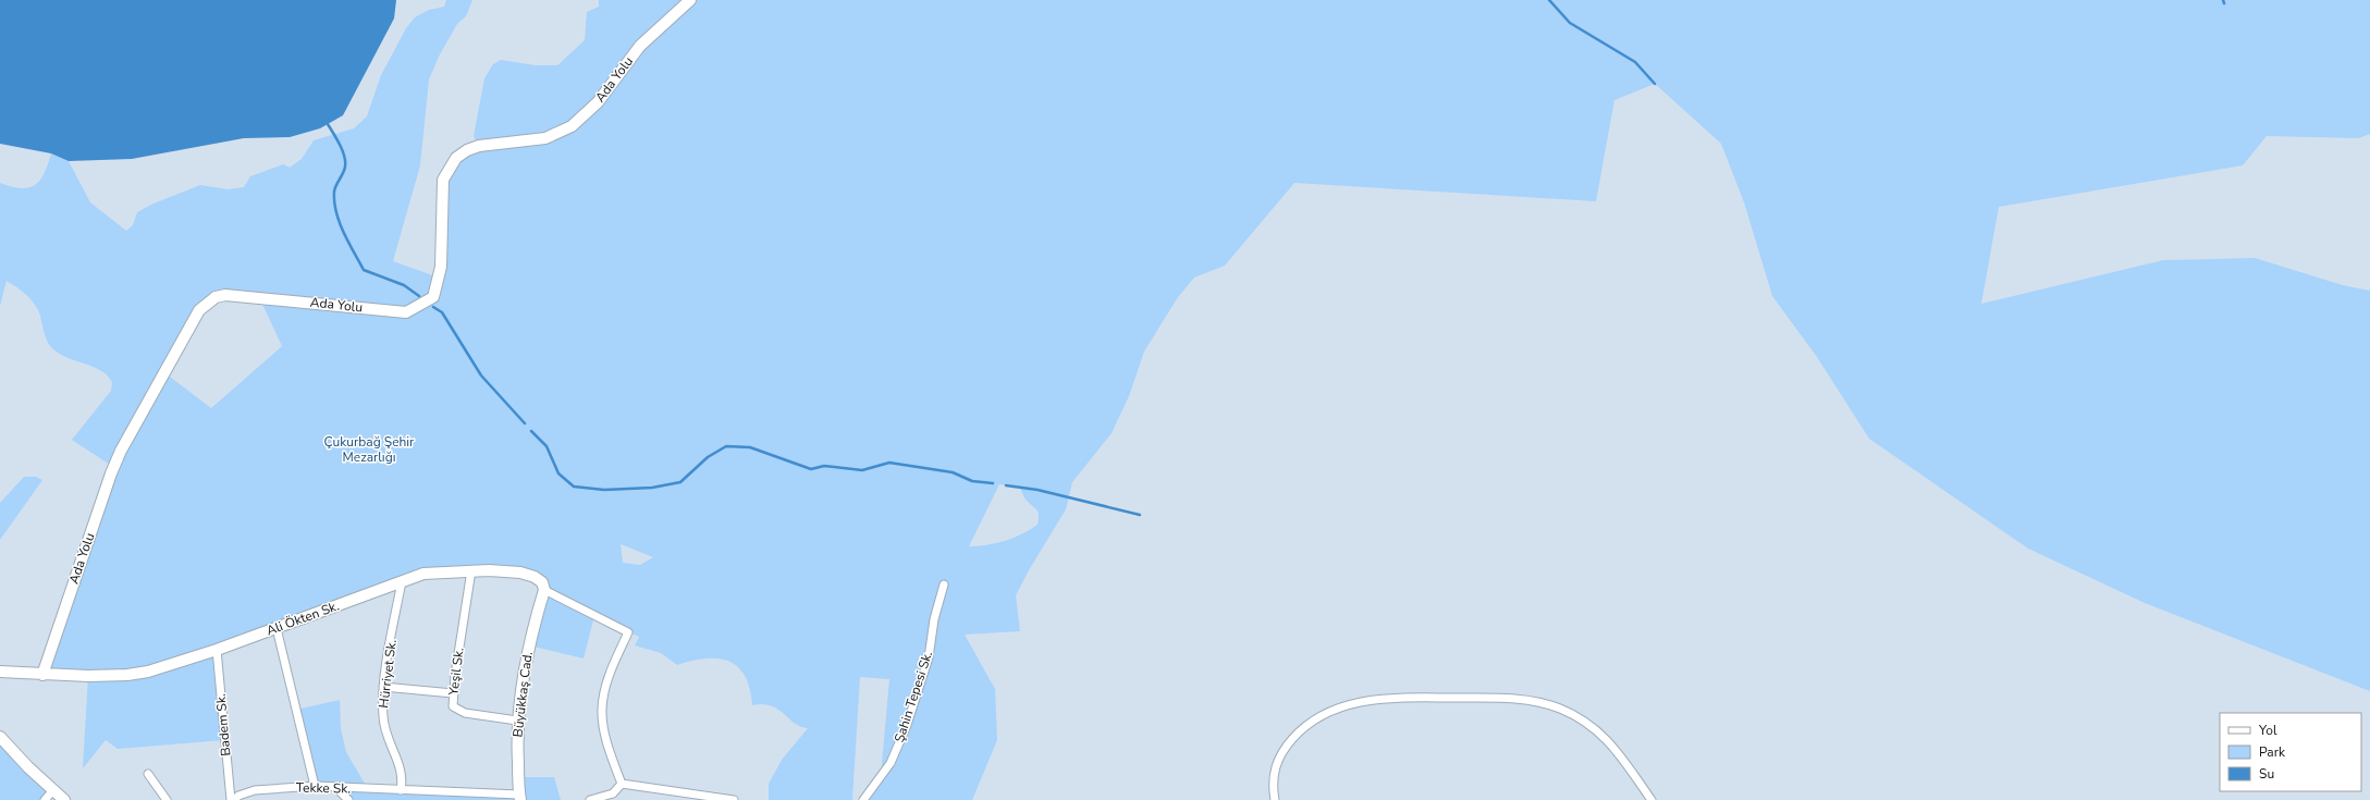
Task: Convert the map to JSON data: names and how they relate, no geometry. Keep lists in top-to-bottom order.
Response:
{
  "streets": {
    "street": [
      "Ada Yolu",
      "Ali Ökten Sk.",
      "Yeşil Sk.",
      "Hürriyet Sk.",
      "Büyükkaş Cad.",
      "Şahin Tepesi Sk.",
      "Badem Sk.",
      "Tekke Sk."
    ]
  },
  "crossings": [
    ["Ada Yolu", "Ali Ökten Sk."],
    ["Ali Ökten Sk.", "Yeşil Sk."],
    ["Ali Ökten Sk.", "Hürriyet Sk."],
    ["Ali Ökten Sk.", "Büyükkaş Cad."],
    ["Ali Ökten Sk.", "Badem Sk."],
    ["Yeşil Sk.", "Büyükkaş Cad."],
    ["Hürriyet Sk.", "Tekke Sk."],
    ["Büyükkaş Cad.", "Tekke Sk."]
  ],
  "parks": ["Çukurbağ Şehir Mezarlığı"],
  "legend": ["Yol", "Park", "Su"]
}
